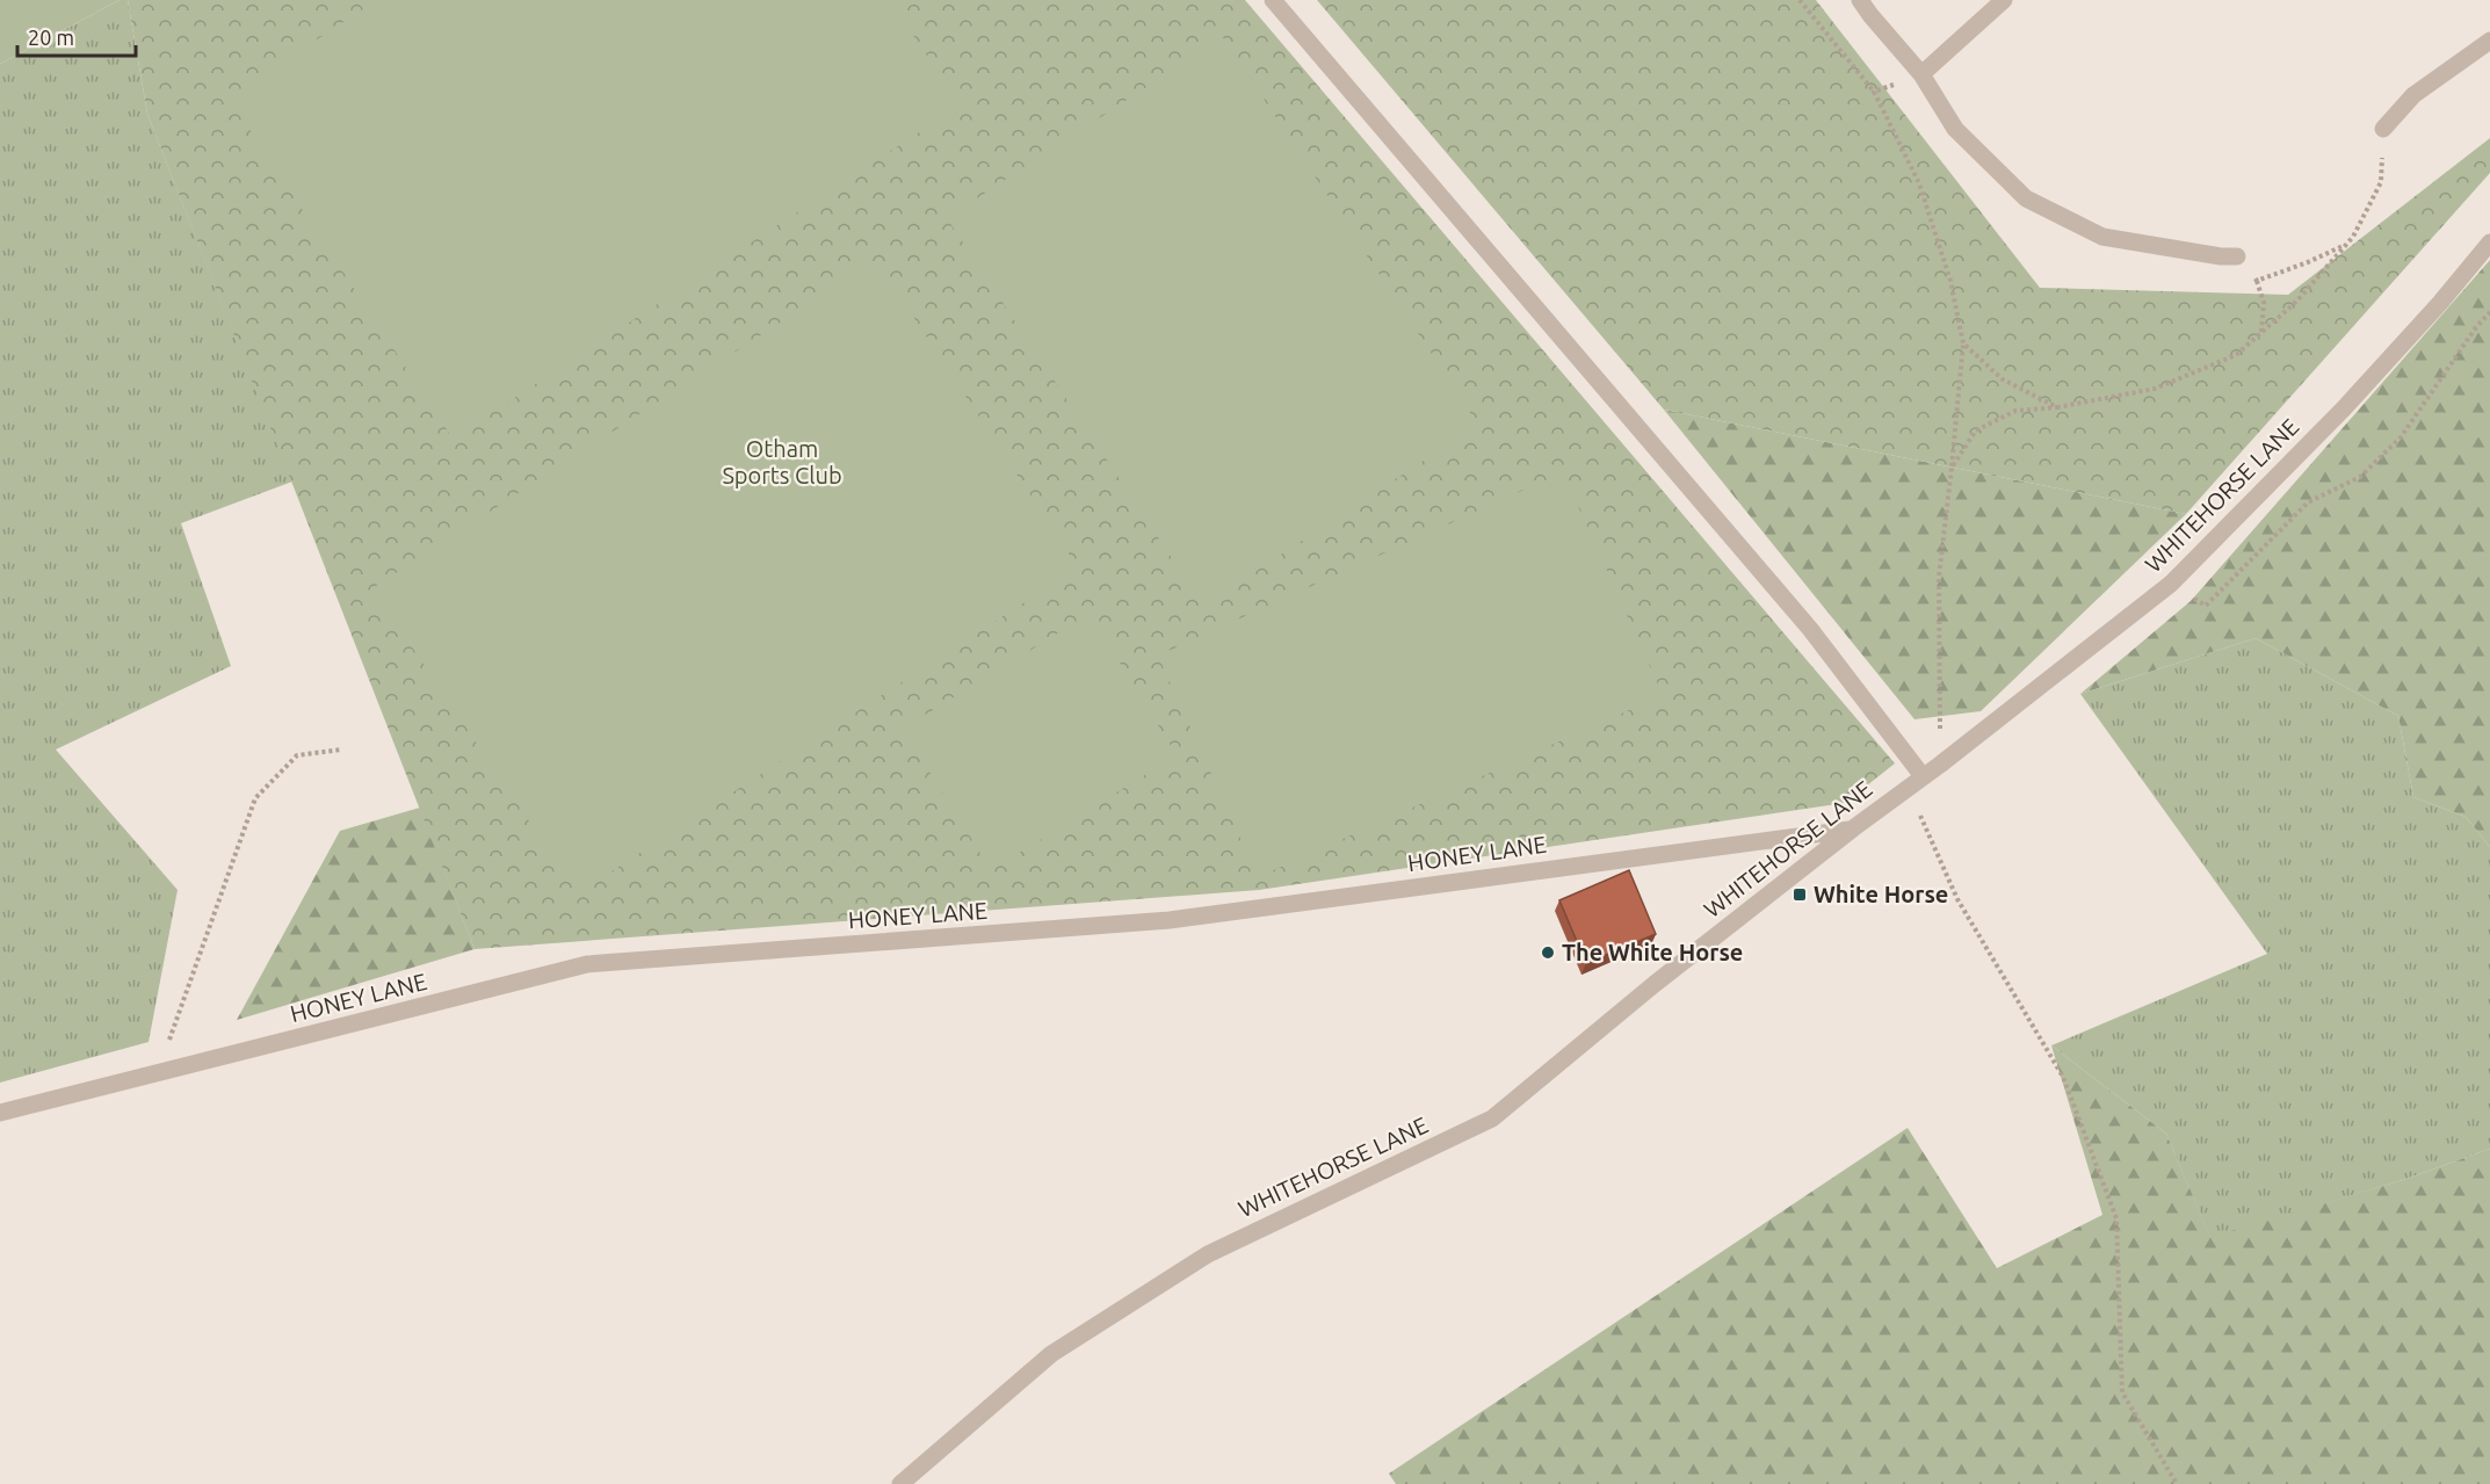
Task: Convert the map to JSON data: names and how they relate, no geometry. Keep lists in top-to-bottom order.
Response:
{
  "streets": {
    "street": ["WHITEHORSE LANE", "HONEY LANE"]
  },
  "crossings": [
    ["WHITEHORSE LANE", "HONEY LANE"]
  ],
  "parks": ["Otham Sports Club"],
  "places": {
    "transit": ["White Horse"],
    "other": ["The White Horse"]
  },
  "scale_bar": "20 m"
}
